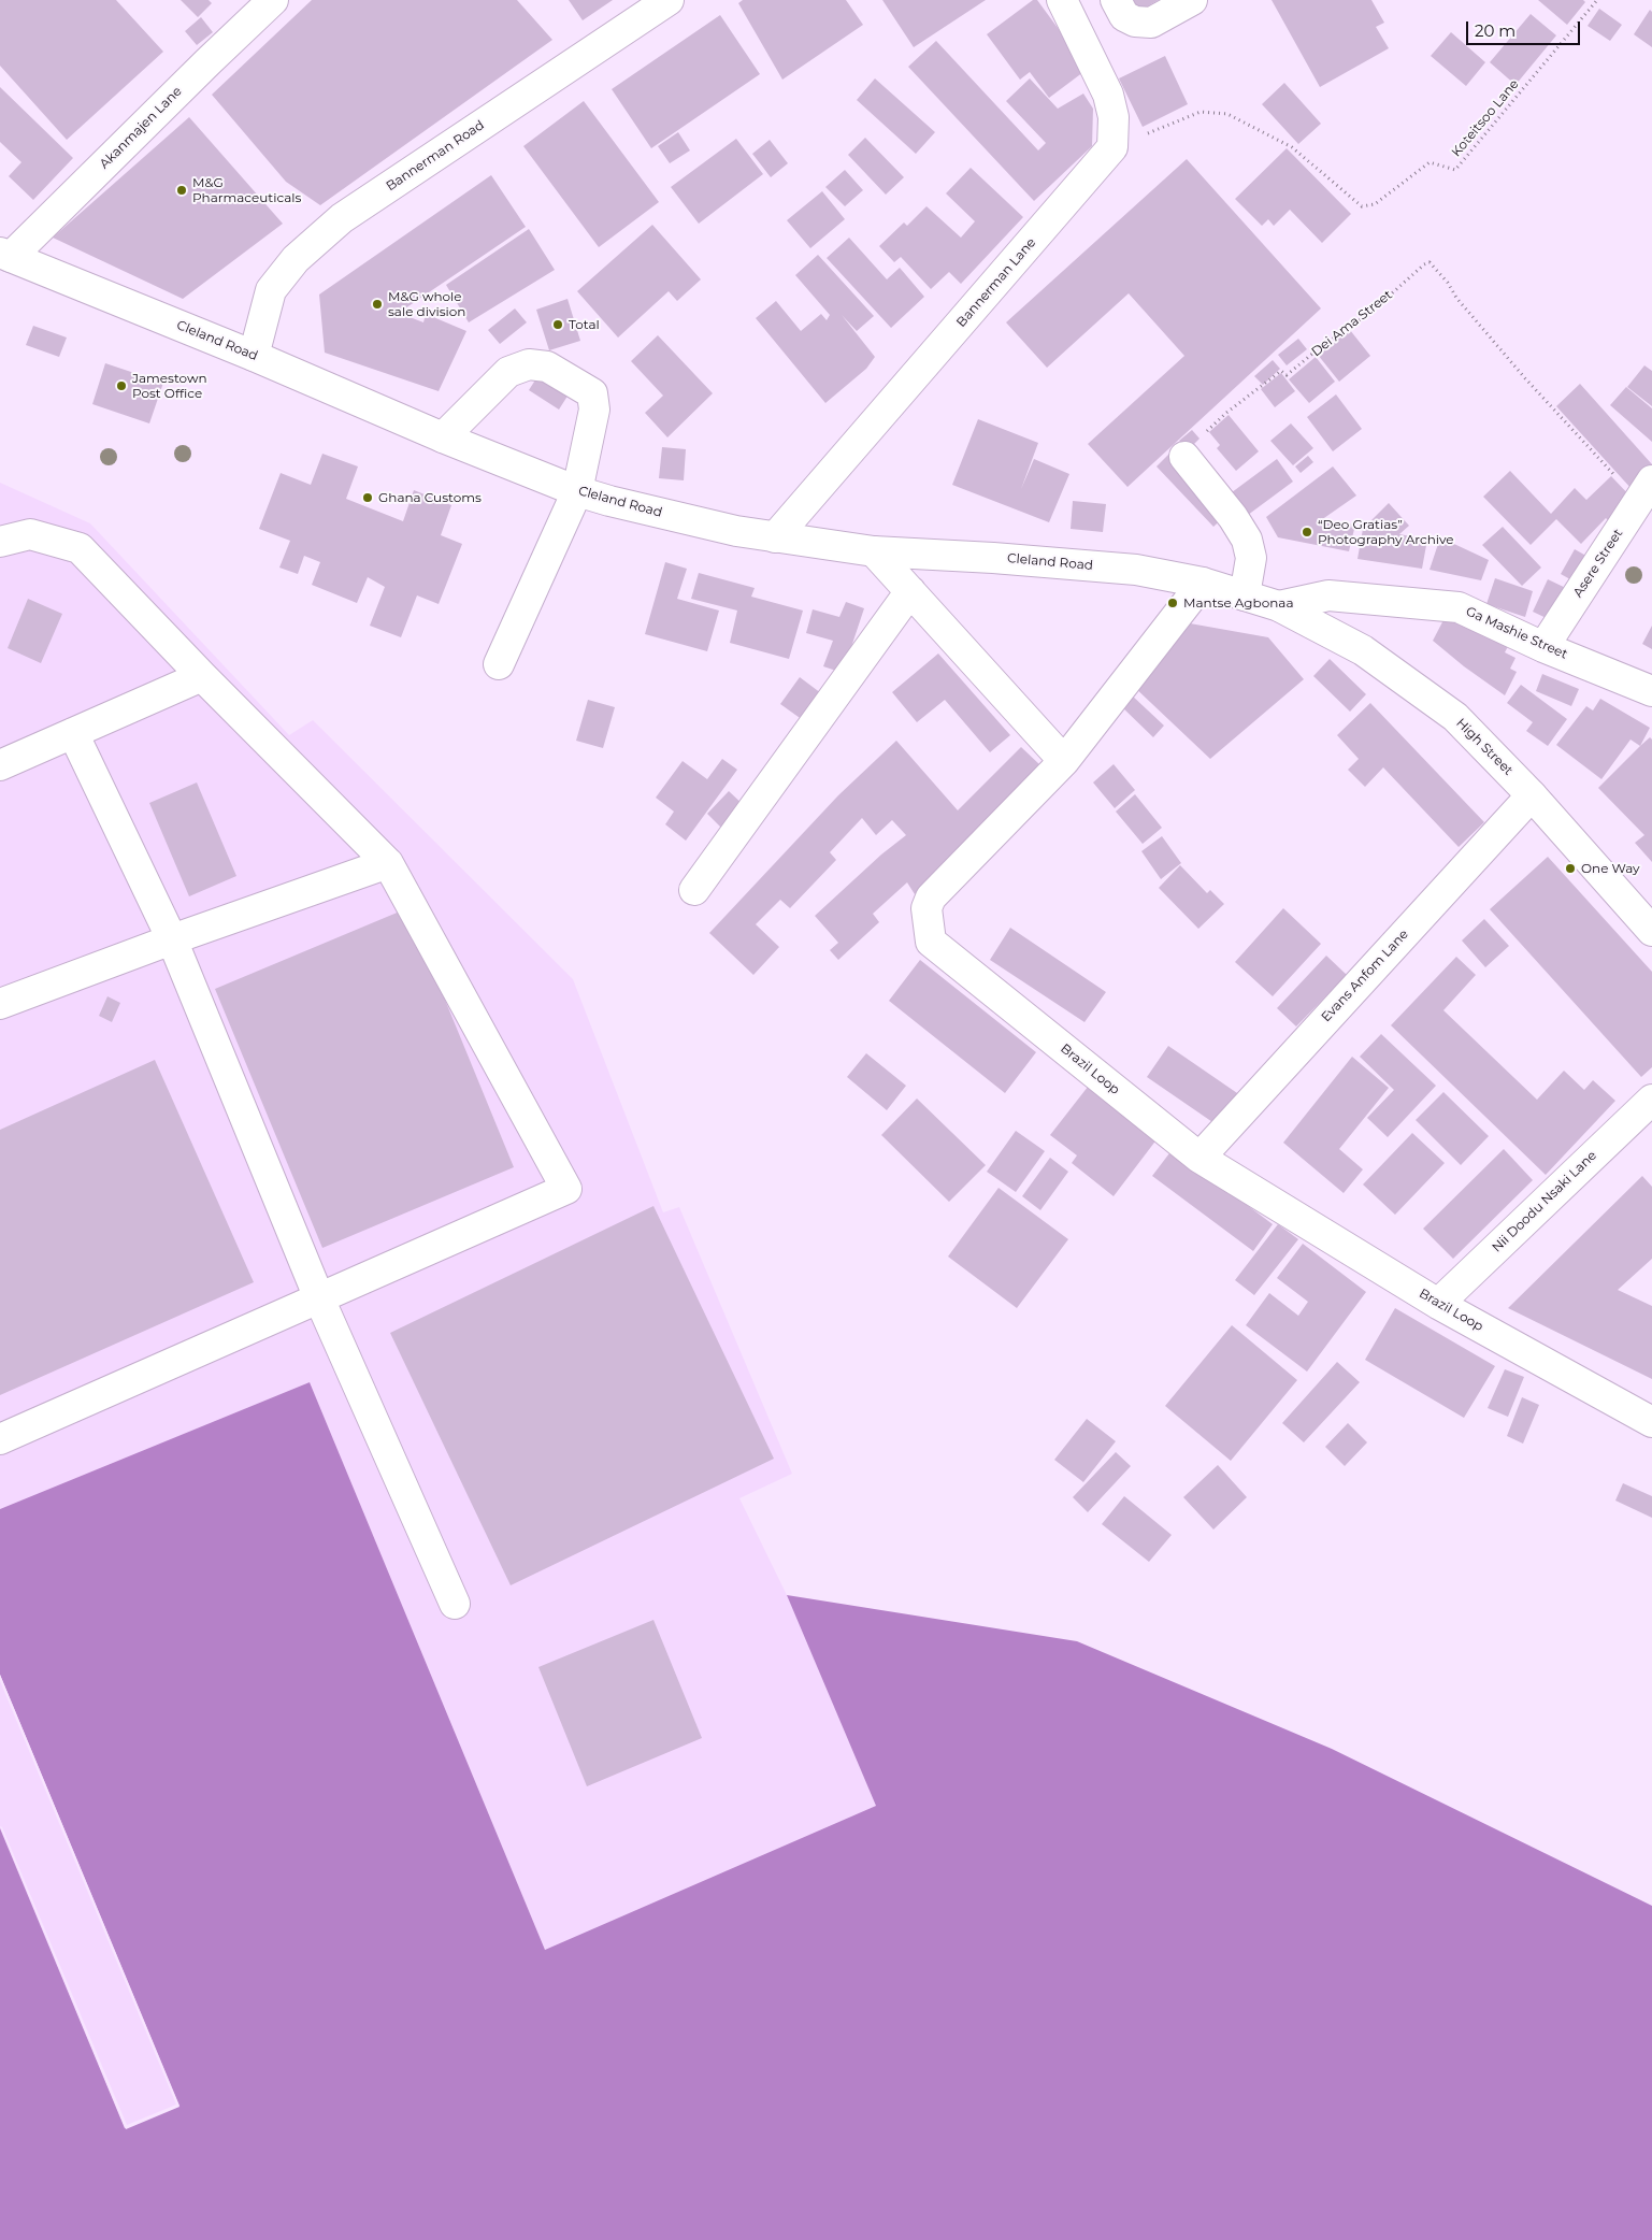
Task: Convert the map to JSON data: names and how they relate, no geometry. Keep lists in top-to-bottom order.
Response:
{
  "streets": {
    "street": [
      "Akanmajen Lane",
      "Bannerman Road",
      "Bannerman Lane",
      "Cleland Road",
      "Asere Street",
      "Ga Mashie Street",
      "High Street",
      "Evans Anfom Lane",
      "Brazil Loop",
      "Nii Doodu Nsaki Lane"
    ],
    "path": ["Koteitsoo Lane", "Dei Ama Street"]
  },
  "crossings": [
    ["Koteitsoo Lane", "Bannerman Lane"],
    ["Akanmajen Lane", "Cleland Road"],
    ["Bannerman Road", "Cleland Road"],
    ["Bannerman Lane", "Cleland Road"],
    ["Dei Ama Street", "Asere Street"],
    ["Cleland Road", "Ga Mashie Street"],
    ["Cleland Road", "High Street"],
    ["Cleland Road", "Brazil Loop"],
    ["Asere Street", "Ga Mashie Street"],
    ["Ga Mashie Street", "High Street"],
    ["High Street", "Evans Anfom Lane"],
    ["Evans Anfom Lane", "Brazil Loop"],
    ["Brazil Loop", "Nii Doodu Nsaki Lane"]
  ],
  "places": [
    "M&G Pharmaceuticals",
    "M&G whole sale division",
    "Total",
    "Jamestown Post Office",
    "Ghana Customs",
    "“Deo Gratias” Photography Archive",
    "Mantse Agbonaa",
    "One Way"
  ],
  "scale_bar": "20 m"
}
